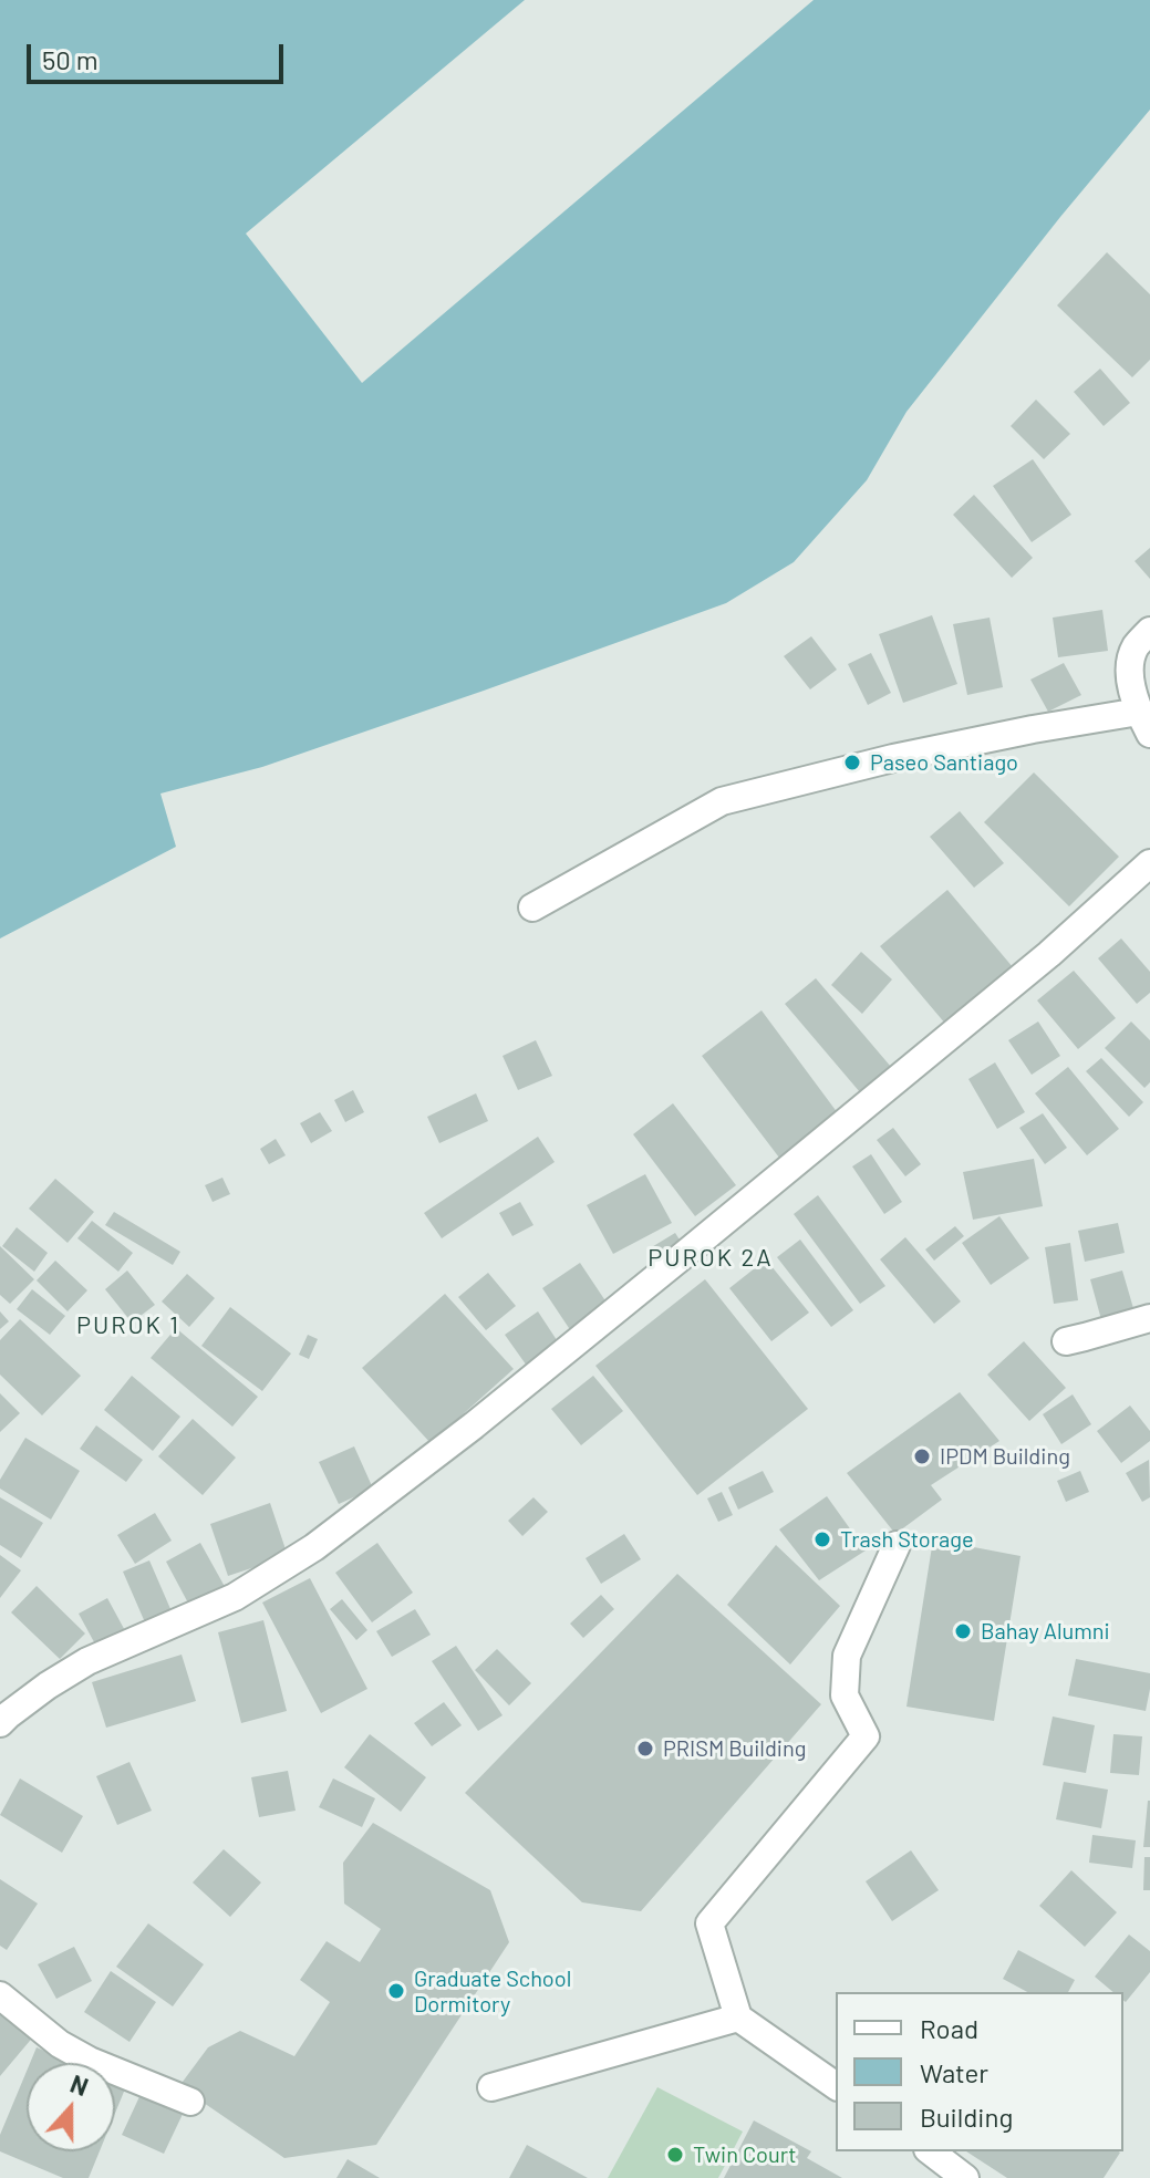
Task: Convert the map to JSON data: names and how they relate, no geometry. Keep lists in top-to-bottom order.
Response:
{
  "districts": ["PUROK 2A", "PUROK 1"],
  "places": [
    "Paseo Santiago",
    "IPDM Building",
    "Trash Storage",
    "Bahay Alumni",
    "PRISM Building",
    "Graduate School Dormitory",
    "Twin Court"
  ],
  "legend": ["Road", "Water", "Building"],
  "scale_bar": "50 m",
  "north": "top"
}
